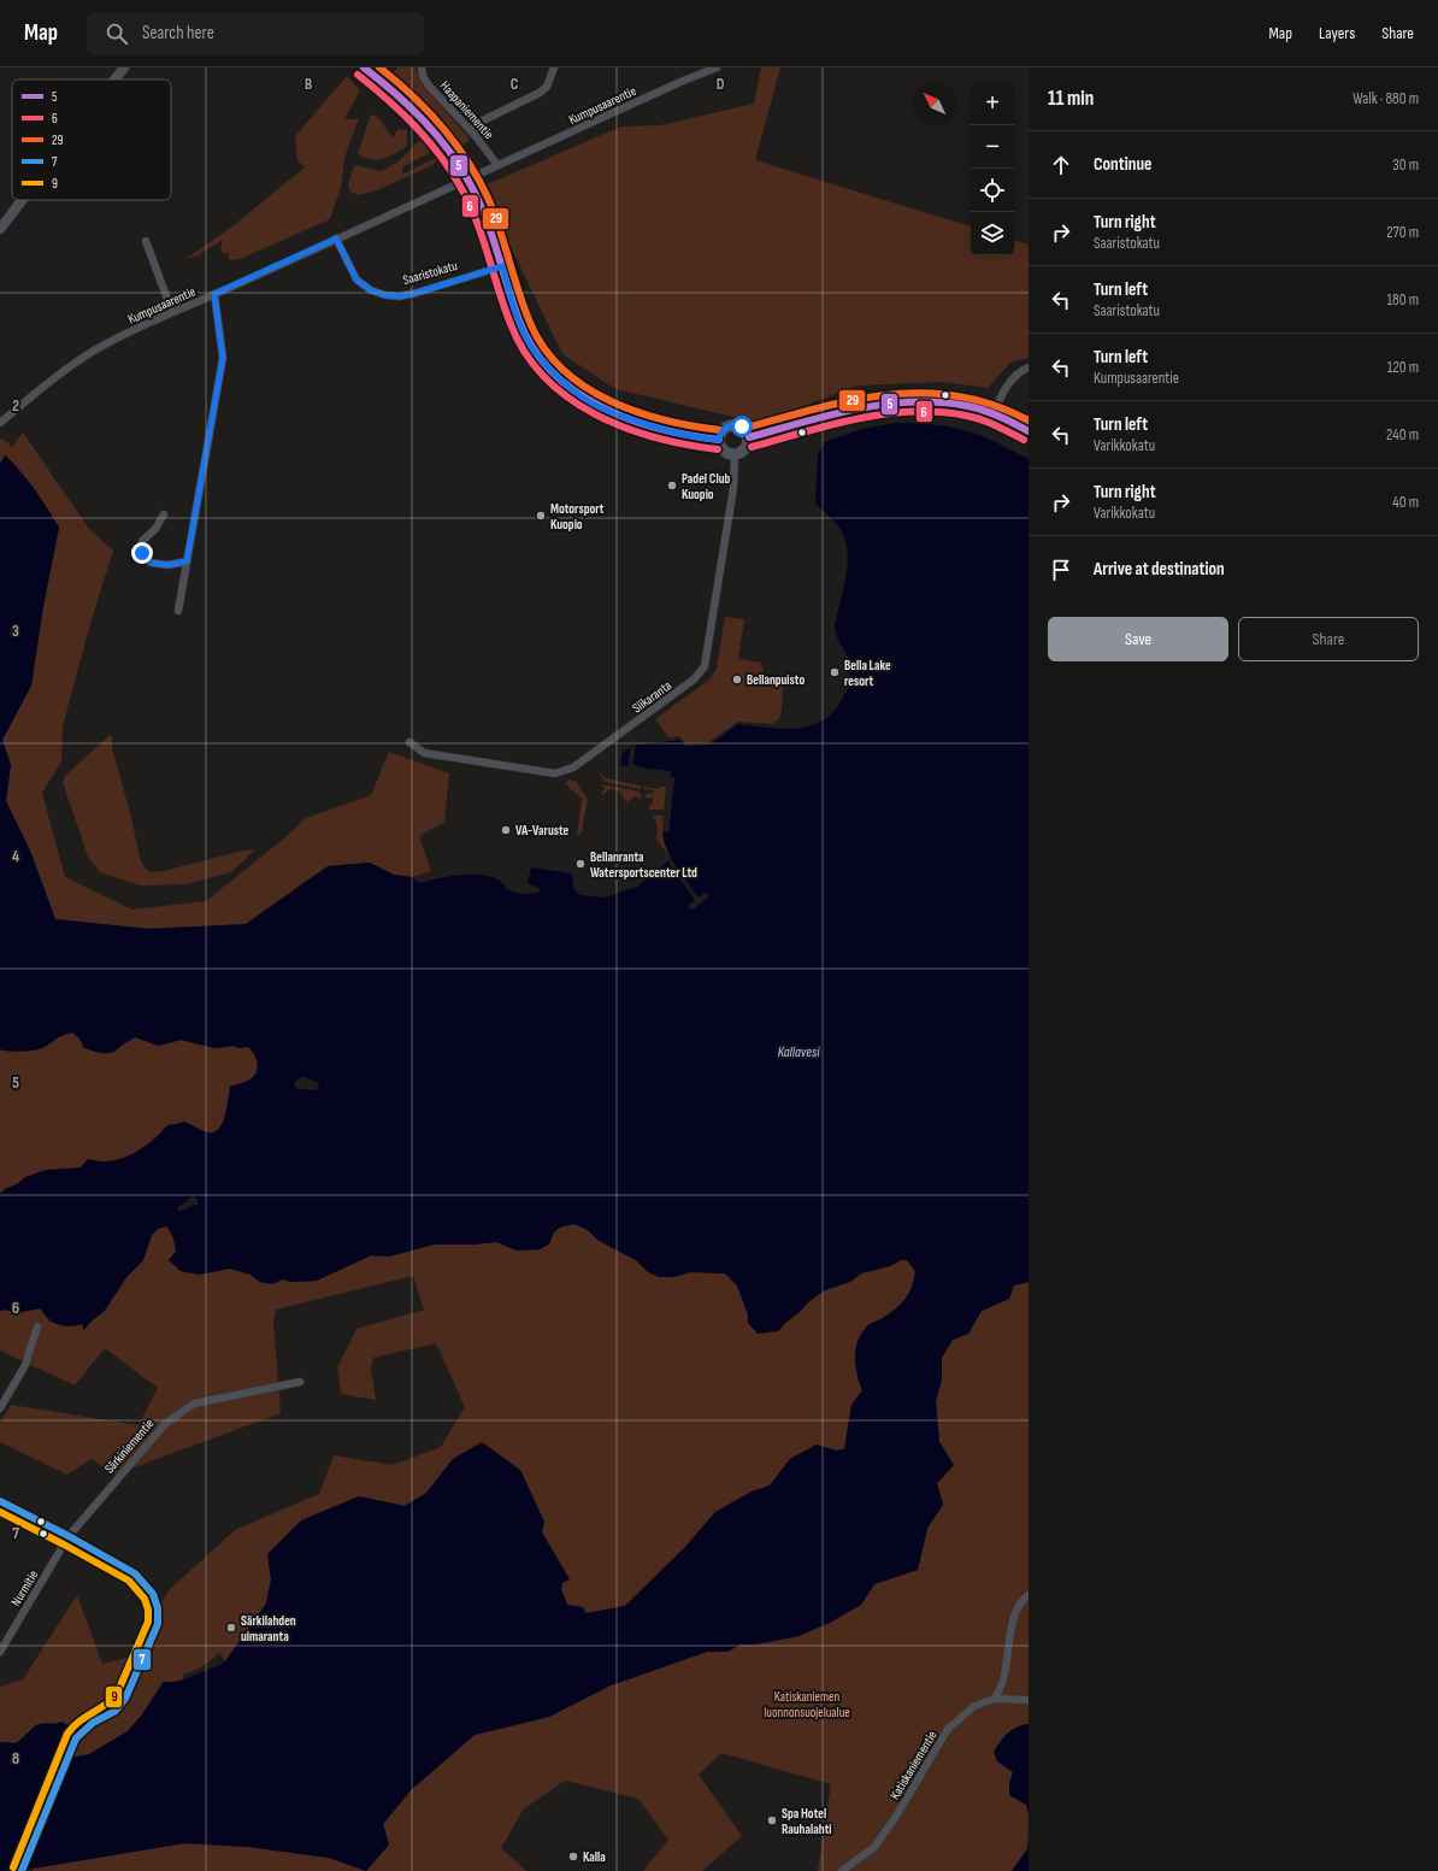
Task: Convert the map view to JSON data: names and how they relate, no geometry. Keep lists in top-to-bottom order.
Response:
{
  "streets": {
    "street": [
      "Kumpusaarentie",
      "Haapaniementie",
      "Saaristokatu",
      "Siikaranta",
      "Särkiniementie",
      "Nurmitie",
      "Katiskaniementie"
    ]
  },
  "crossings": [
    ["Kumpusaarentie", "Haapaniementie"],
    ["Kumpusaarentie", "Saaristokatu"],
    ["Särkiniementie", "Nurmitie"]
  ],
  "water": ["Kallavesi"],
  "parks": ["Katiskaniemen luonnonsuojelualue"],
  "places": [
    "Padel Club Kuopio",
    "Motorsport Kuopio",
    "Bella Lake resort",
    "Bellanpuisto",
    "VA-Varuste",
    "Bellanranta Watersportscenter Ltd",
    "Särkilahden uimaranta",
    "Spa Hotel Rauhalahti",
    "Kalla"
  ],
  "lines": [
    "transit line 5",
    "transit line 29",
    "transit line 6",
    "transit line 7",
    "transit line 9"
  ],
  "legend": [
    "5",
    "6",
    "29",
    "7",
    "9"
  ],
  "north": "top left",
  "page": {
    "header": "Map",
    "search": "Search here",
    "nav": ["Map", "Layers", "Share"],
    "heading": ["11 min", "Walk · 880 m"],
    "map_buttons": ["+", "−"],
    "list": [
      ["Continue", "30 m"],
      ["Turn right", "Saaristokatu", "270 m"],
      ["Turn left", "Saaristokatu", "180 m"],
      ["Turn left", "Kumpusaarentie", "120 m"],
      ["Turn left", "Varikkokatu", "240 m"],
      ["Turn right", "Varikkokatu", "40 m"],
      "Arrive at destination"
    ],
    "buttons": ["Save", "Share"]
  },
  "grid": {
    "columns": ["B", "C", "D"],
    "rows": [
      "2",
      "3",
      "4",
      "5",
      "6",
      "7",
      "8"
    ]
  }
}
